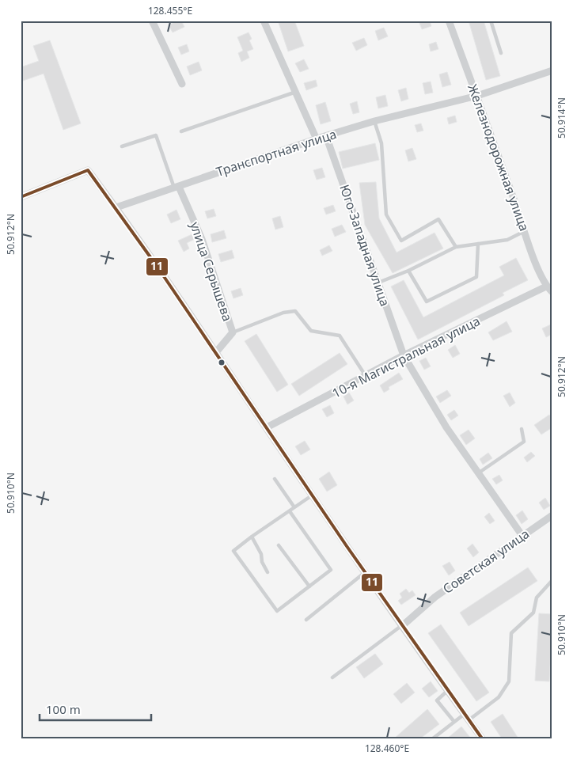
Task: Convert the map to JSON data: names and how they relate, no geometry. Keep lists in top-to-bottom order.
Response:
{
  "streets": {
    "street": [
      "Транспортная улица",
      "Железнодорожная улица",
      "Юго-Западная улица",
      "улица Серышева",
      "10-я Магистральная улица",
      "Советская улица"
    ]
  },
  "crossings": [
    ["Транспортная улица", "Железнодорожная улица"],
    ["Транспортная улица", "Юго-Западная улица"],
    ["Транспортная улица", "улица Серышева"],
    ["Железнодорожная улица", "10-я Магистральная улица"],
    ["Юго-Западная улица", "10-я Магистральная улица"],
    ["Юго-Западная улица", "Советская улица"]
  ],
  "lines": ["transit line 11"],
  "scale_bar": "100 m",
  "coordinates": [
    "128.455°E",
    "50.914°N",
    "50.912°N",
    "50.910°N",
    "128.460°E"
  ]
}
